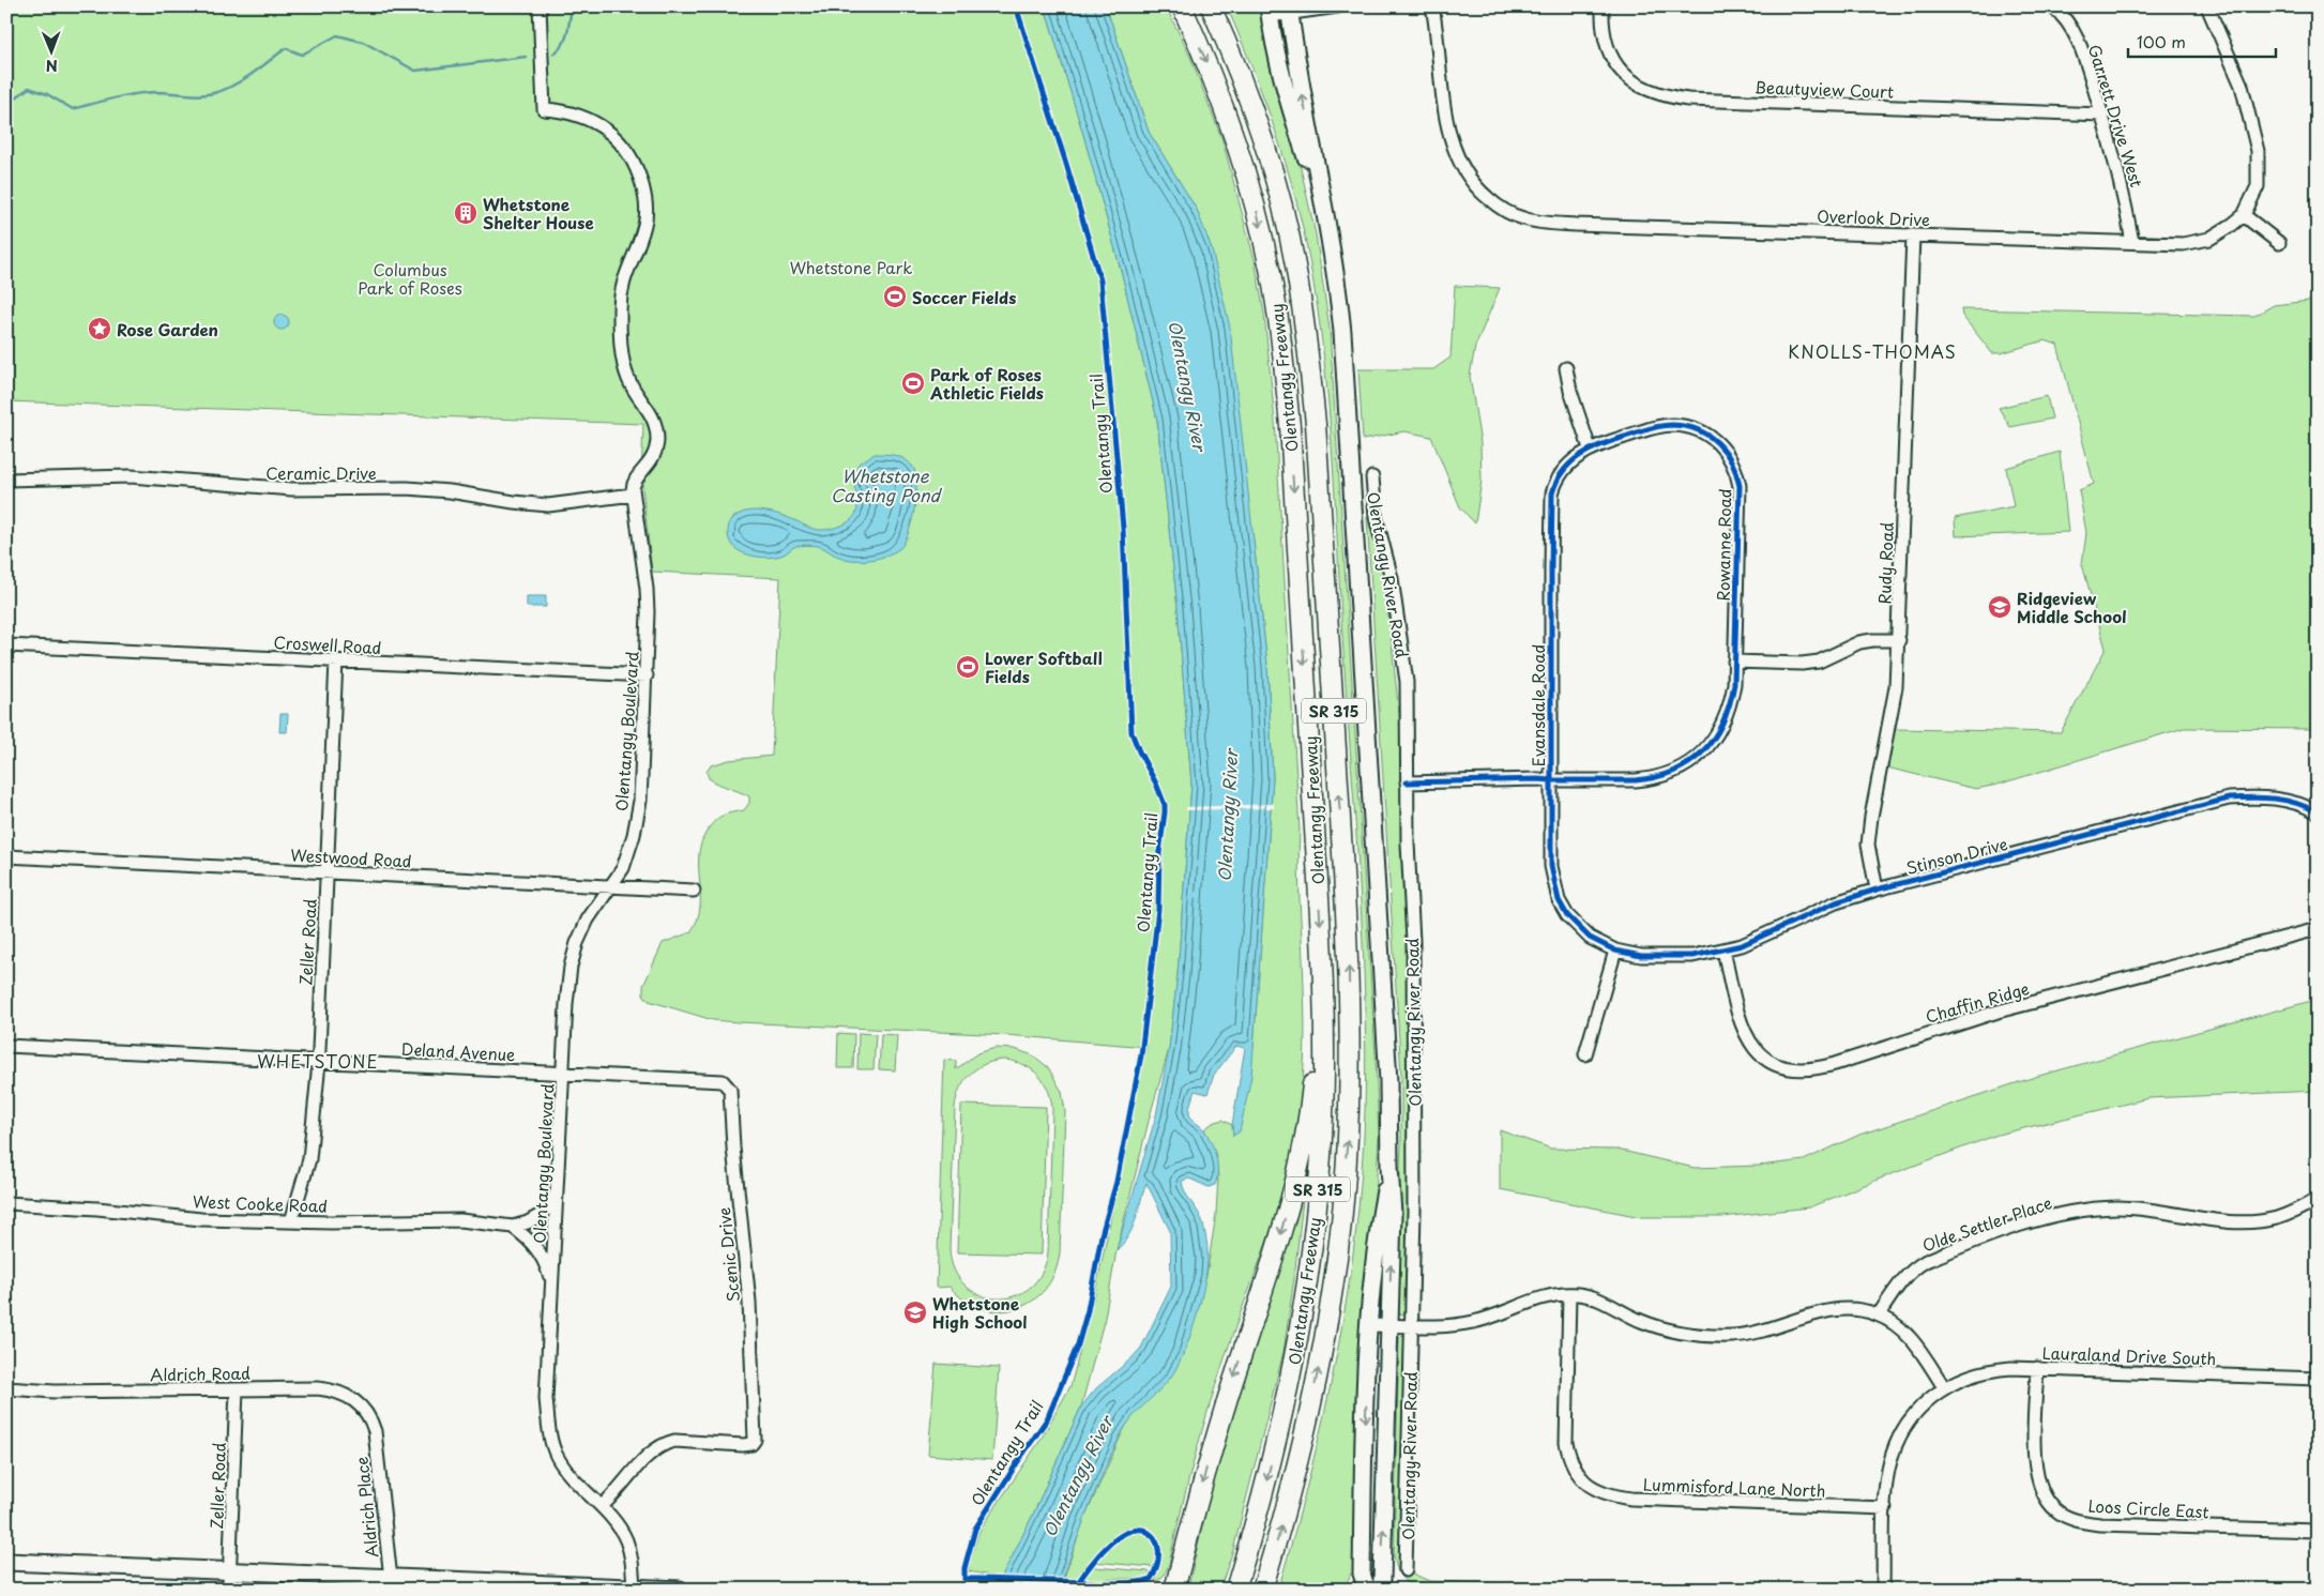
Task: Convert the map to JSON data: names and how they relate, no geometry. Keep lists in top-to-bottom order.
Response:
{
  "streets": {
    "highway": ["Olentangy Freeway", "SR 315"],
    "main road": ["Olentangy River Road"],
    "street": [
      "Beautyview Court",
      "Garrett Drive West",
      "Overlook Drive",
      "Ceramic Drive",
      "Rowanne Road",
      "Rudy Road",
      "Croswell Road",
      "Evansdale Road",
      "Olentangy Boulevard",
      "Stinson Drive",
      "Westwood Road",
      "Zeller Road",
      "Chaffin Ridge",
      "Deland Avenue",
      "West Cooke Road",
      "Olde Settler Place",
      "Scenic Drive",
      "Lauraland Drive South",
      "Aldrich Road",
      "Lummisford Lane North",
      "Aldrich Place",
      "Loos Circle East"
    ],
    "cycle path": ["Olentangy Trail"]
  },
  "crossings": [
    ["Beautyview Court", "Garrett Drive West"],
    ["Garrett Drive West", "Overlook Drive"],
    ["Overlook Drive", "Rudy Road"],
    ["Ceramic Drive", "Olentangy Boulevard"],
    ["Rowanne Road", "Evansdale Road"],
    ["Rudy Road", "Stinson Drive"],
    ["Croswell Road", "Olentangy Boulevard"],
    ["Croswell Road", "Zeller Road"],
    ["Evansdale Road", "Stinson Drive"],
    ["Olentangy Boulevard", "Westwood Road"],
    ["Olentangy Boulevard", "Deland Avenue"],
    ["Olentangy Boulevard", "West Cooke Road"],
    ["Olentangy Boulevard", "Scenic Drive"],
    ["Stinson Drive", "Chaffin Ridge"],
    ["Westwood Road", "Zeller Road"],
    ["Zeller Road", "Deland Avenue"],
    ["Zeller Road", "West Cooke Road"],
    ["Zeller Road", "Aldrich Road"],
    ["Deland Avenue", "Scenic Drive"],
    ["Lauraland Drive South", "Lummisford Lane North"],
    ["Lauraland Drive South", "Loos Circle East"],
    ["Aldrich Road", "Aldrich Place"]
  ],
  "districts": ["KNOLLS-THOMAS", "WHETSTONE"],
  "water": ["Olentangy River", "Whetstone Casting Pond"],
  "parks": ["Whetstone Park", "Columbus Park of Roses"],
  "places": {
    "building": ["Whetstone Shelter House"],
    "sports": ["Soccer Fields", "Park of Roses Athletic Fields", "Lower Softball Fields"],
    "place": ["Rose Garden"],
    "school or university": ["Ridgeview Middle School", "Whetstone High School"]
  },
  "scale_bar": "100 m",
  "north": "bottom"
}
